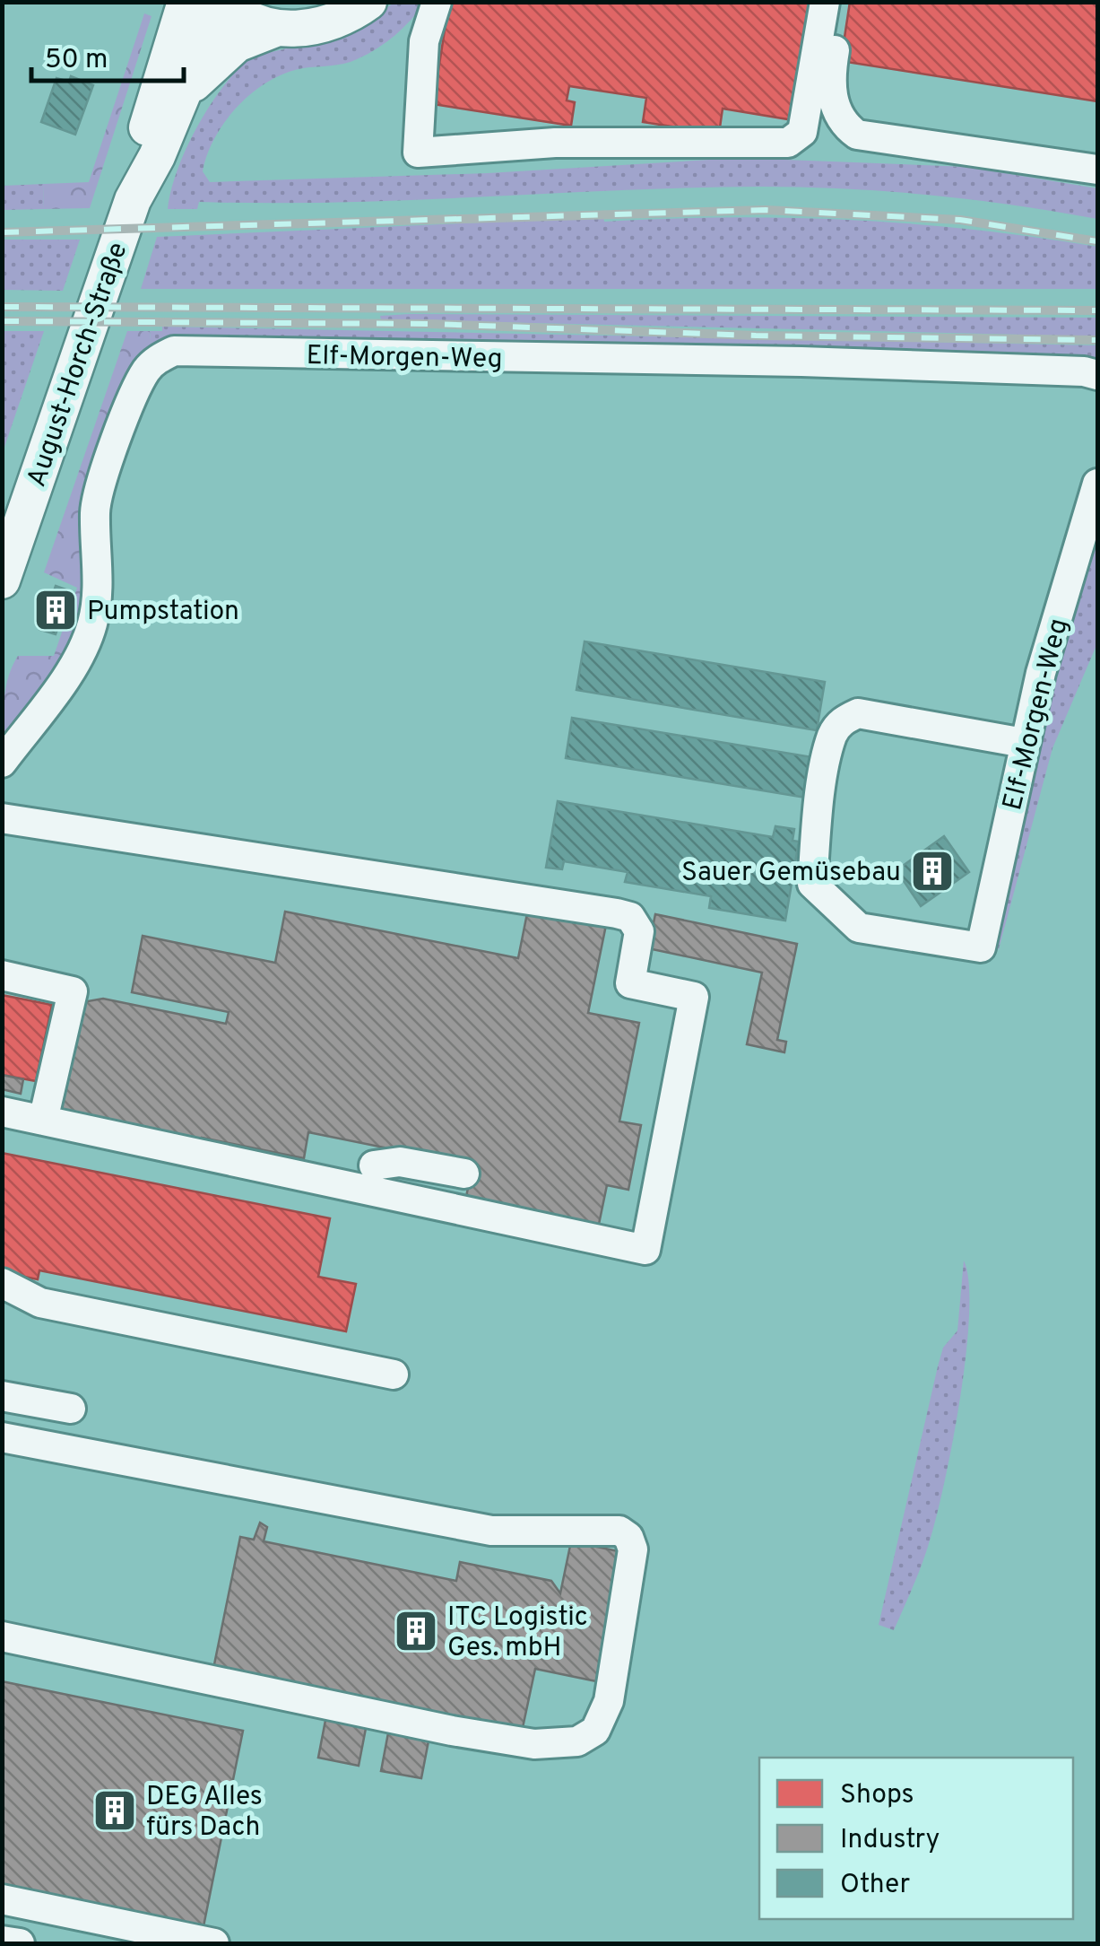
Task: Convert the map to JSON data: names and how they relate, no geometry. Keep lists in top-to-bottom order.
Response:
{
  "streets": {
    "main road": ["August-Horch-Straße"],
    "lane": ["Elf-Morgen-Weg"]
  },
  "places": {
    "building": [
      "Pumpstation",
      "Sauer Gemüsebau",
      "ITC Logistic Ges. mbH",
      "DEG Alles fürs Dach"
    ]
  },
  "legend": ["Shops", "Industry", "Other"],
  "scale_bar": "50 m"
}
